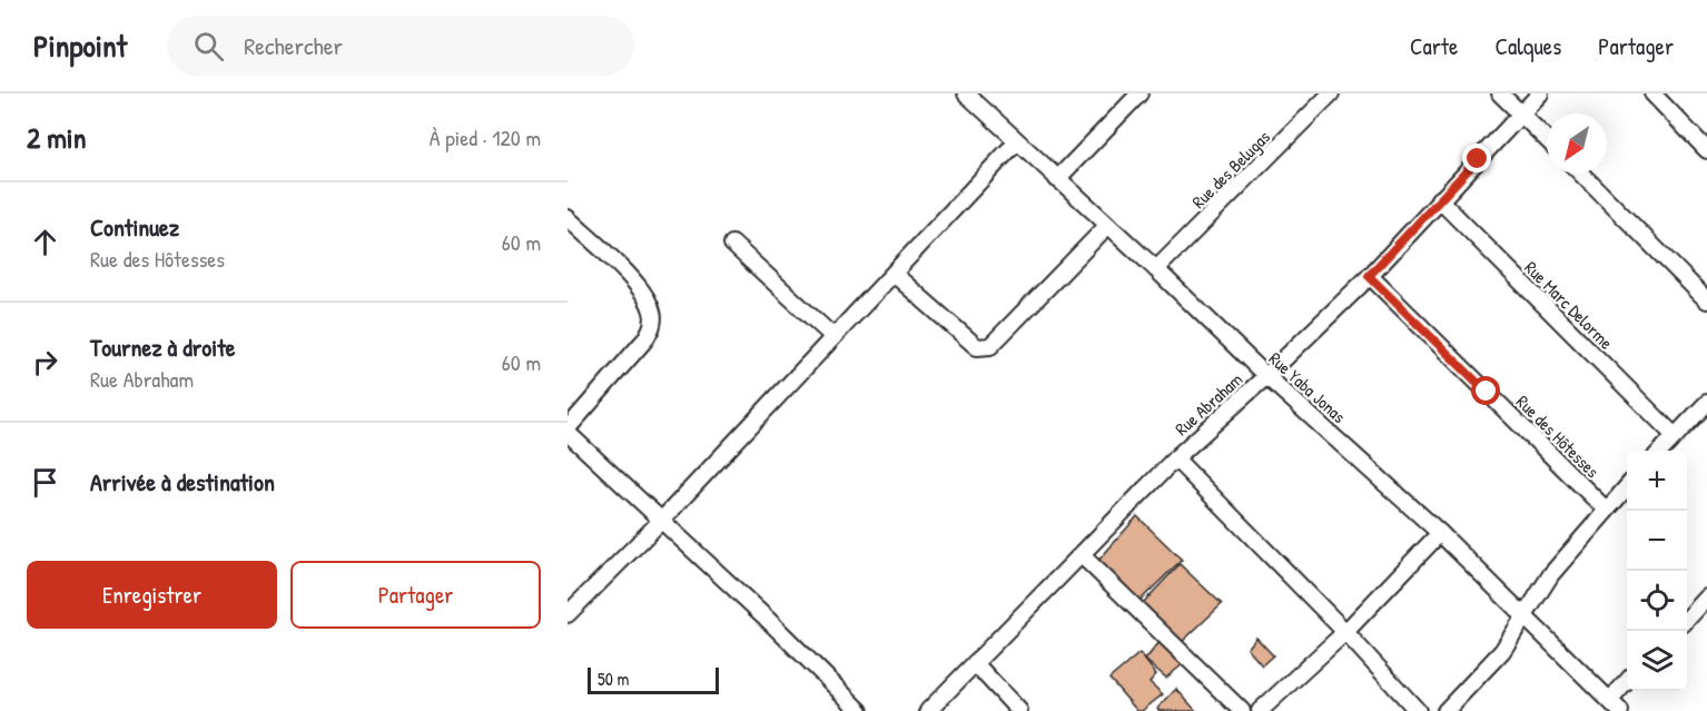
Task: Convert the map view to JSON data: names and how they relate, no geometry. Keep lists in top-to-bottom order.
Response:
{
  "streets": {
    "street": [
      "Rue des Belugas",
      "Rue Marc Delorme",
      "Rue Yaba Jonas",
      "Rue Abraham",
      "Rue des Hôtesses"
    ]
  },
  "crossings": [
    ["Rue des Belugas", "Rue Yaba Jonas"],
    ["Rue Marc Delorme", "Rue Abraham"],
    ["Rue Yaba Jonas", "Rue Abraham"],
    ["Rue Abraham", "Rue des Hôtesses"]
  ],
  "scale_bar": "50 m",
  "north": "bottom left",
  "page": {
    "header": "Pinpoint",
    "search": "Rechercher",
    "nav": ["Carte", "Calques", "Partager"],
    "heading": ["2 min", "À pied · 120 m"],
    "list": [
      ["Continuez", "Rue des Hôtesses", "60 m"],
      ["Tournez à droite", "Rue Abraham", "60 m"],
      "Arrivée à destination"
    ],
    "map_buttons": ["+", "−"],
    "buttons": ["Enregistrer", "Partager"],
    "scale": "50 m"
  }
}
